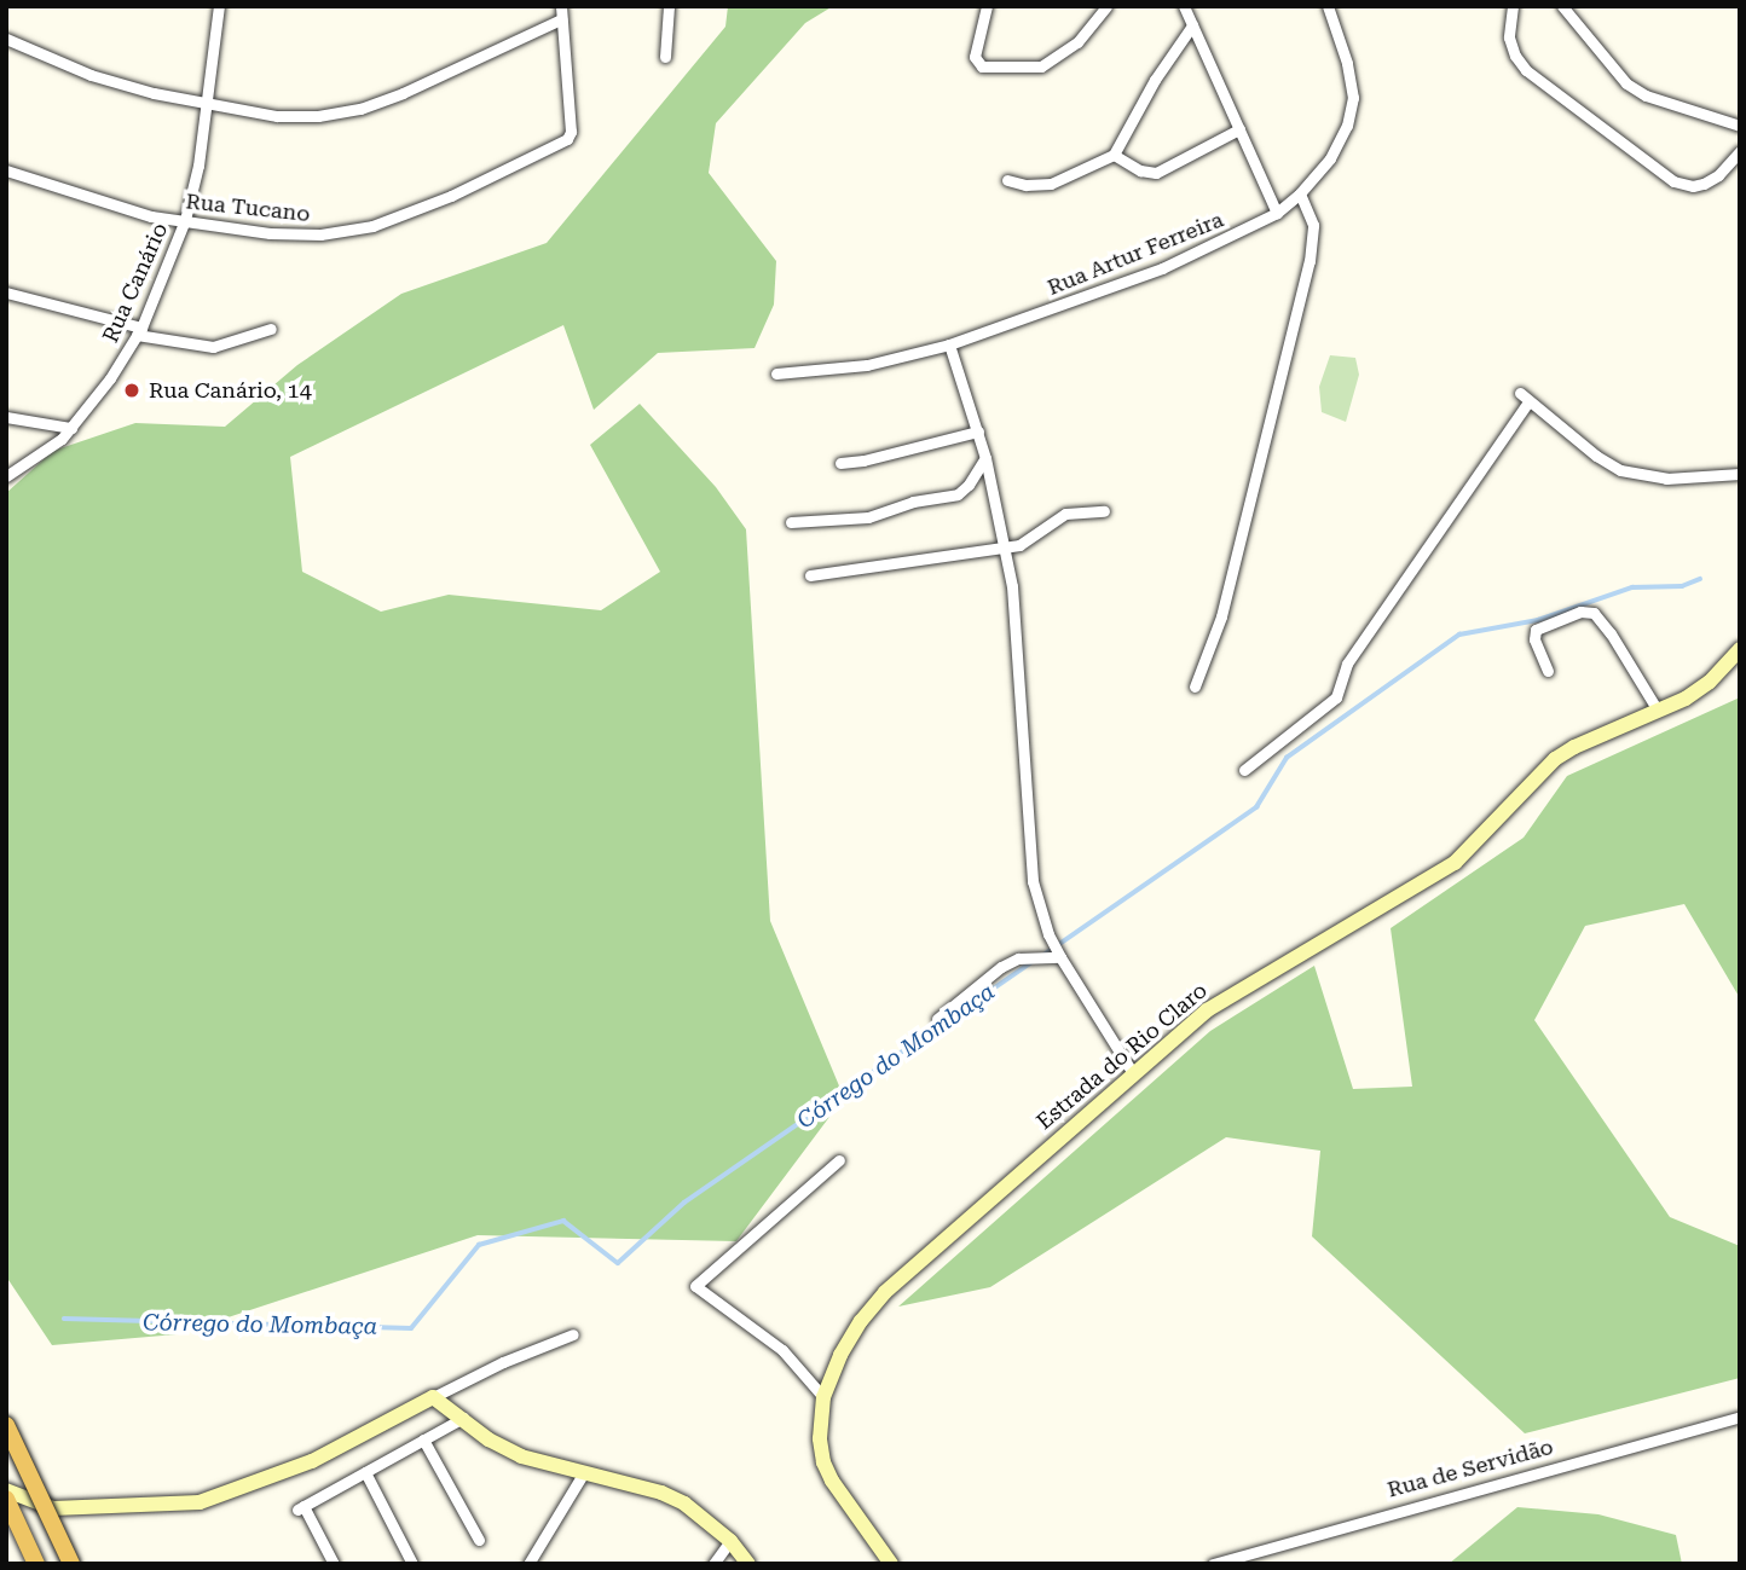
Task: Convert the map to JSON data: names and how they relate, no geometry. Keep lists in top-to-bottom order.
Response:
{
  "streets": {
    "main road": ["Estrada do Rio Claro"],
    "street": [
      "Rua Tucano",
      "Rua Artur Ferreira",
      "Rua Canário",
      "Rua de Servidão"
    ]
  },
  "crossings": [
    ["Rua Tucano", "Rua Canário"]
  ],
  "water": ["Córrego do Mombaça"],
  "places": ["Rua Canário, 14"]
}
